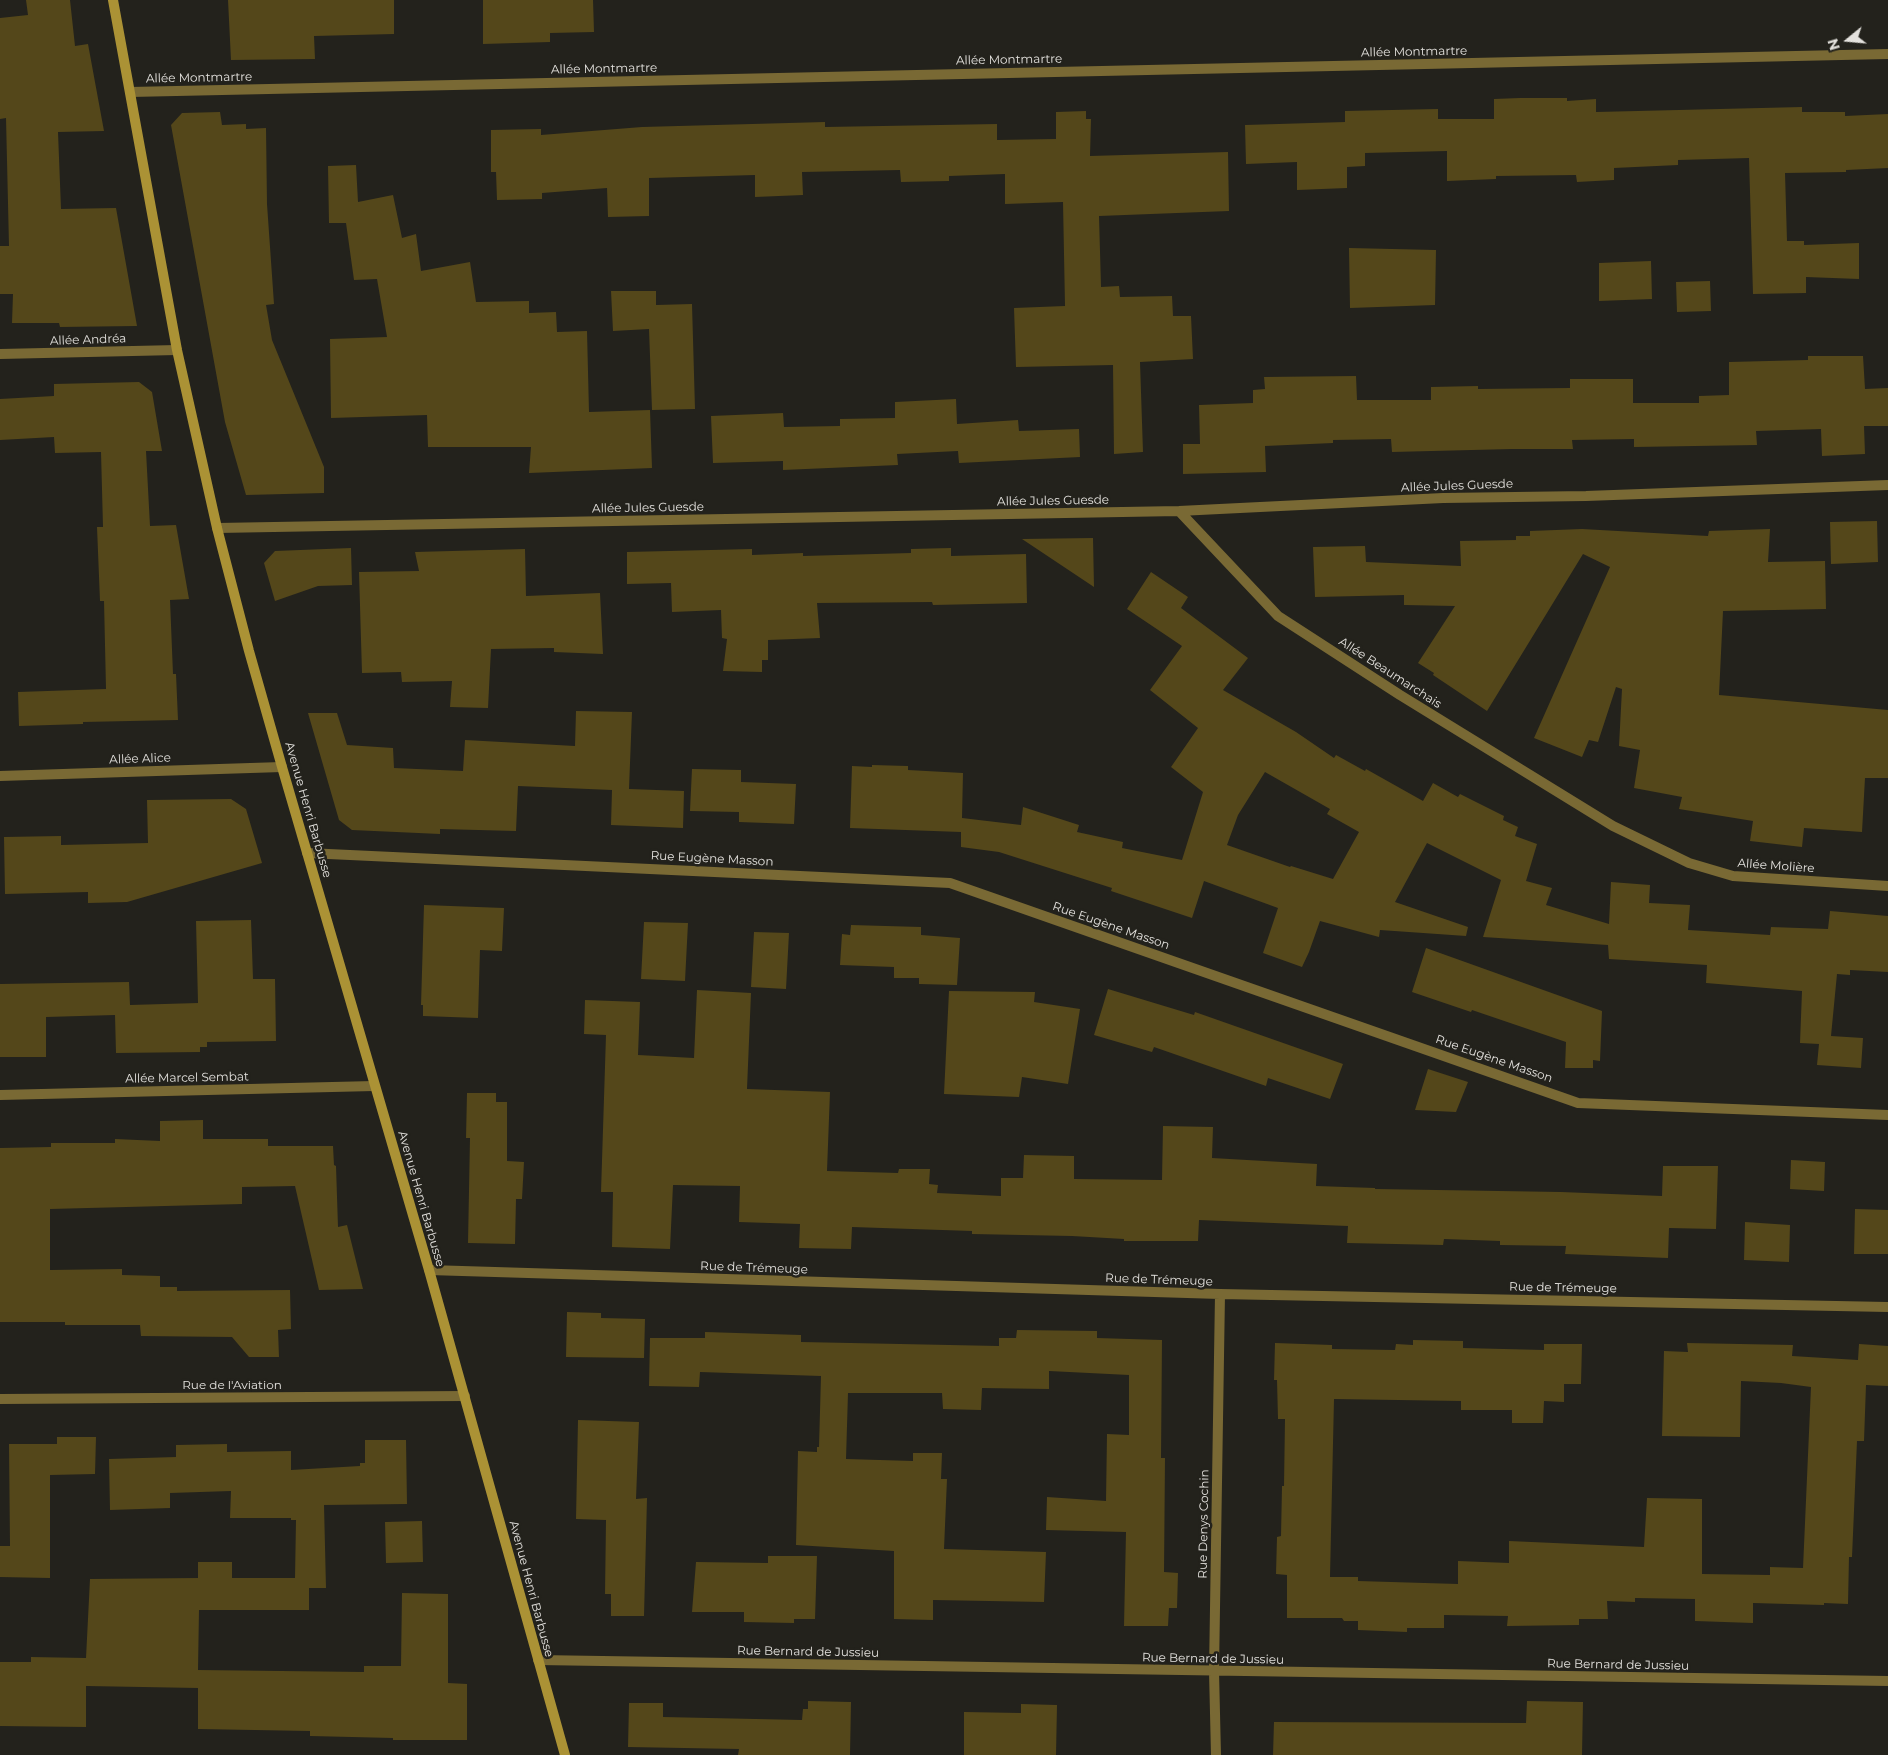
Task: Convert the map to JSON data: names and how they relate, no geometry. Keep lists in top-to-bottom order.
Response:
{
  "streets": {
    "street": [
      "Allée Montmartre",
      "Allée Andréa",
      "Allée Jules Guesde",
      "Allée Beaumarchais",
      "Allée Alice",
      "Avenue Henri Barbusse",
      "Rue Eugène Masson",
      "Allée Molière",
      "Allée Marcel Sembat",
      "Rue de Trémeuge",
      "Rue de l'Aviation",
      "Rue Denys Cochin",
      "Rue Bernard de Jussieu"
    ]
  },
  "crossings": [
    ["Allée Montmartre", "Avenue Henri Barbusse"],
    ["Allée Andréa", "Avenue Henri Barbusse"],
    ["Allée Jules Guesde", "Allée Beaumarchais"],
    ["Allée Jules Guesde", "Avenue Henri Barbusse"],
    ["Allée Beaumarchais", "Allée Molière"],
    ["Allée Alice", "Avenue Henri Barbusse"],
    ["Avenue Henri Barbusse", "Rue Eugène Masson"],
    ["Avenue Henri Barbusse", "Allée Marcel Sembat"],
    ["Avenue Henri Barbusse", "Rue de Trémeuge"],
    ["Avenue Henri Barbusse", "Rue de l'Aviation"],
    ["Avenue Henri Barbusse", "Rue Bernard de Jussieu"],
    ["Rue de Trémeuge", "Rue Denys Cochin"],
    ["Rue Denys Cochin", "Rue Bernard de Jussieu"]
  ],
  "north": "left"
}
